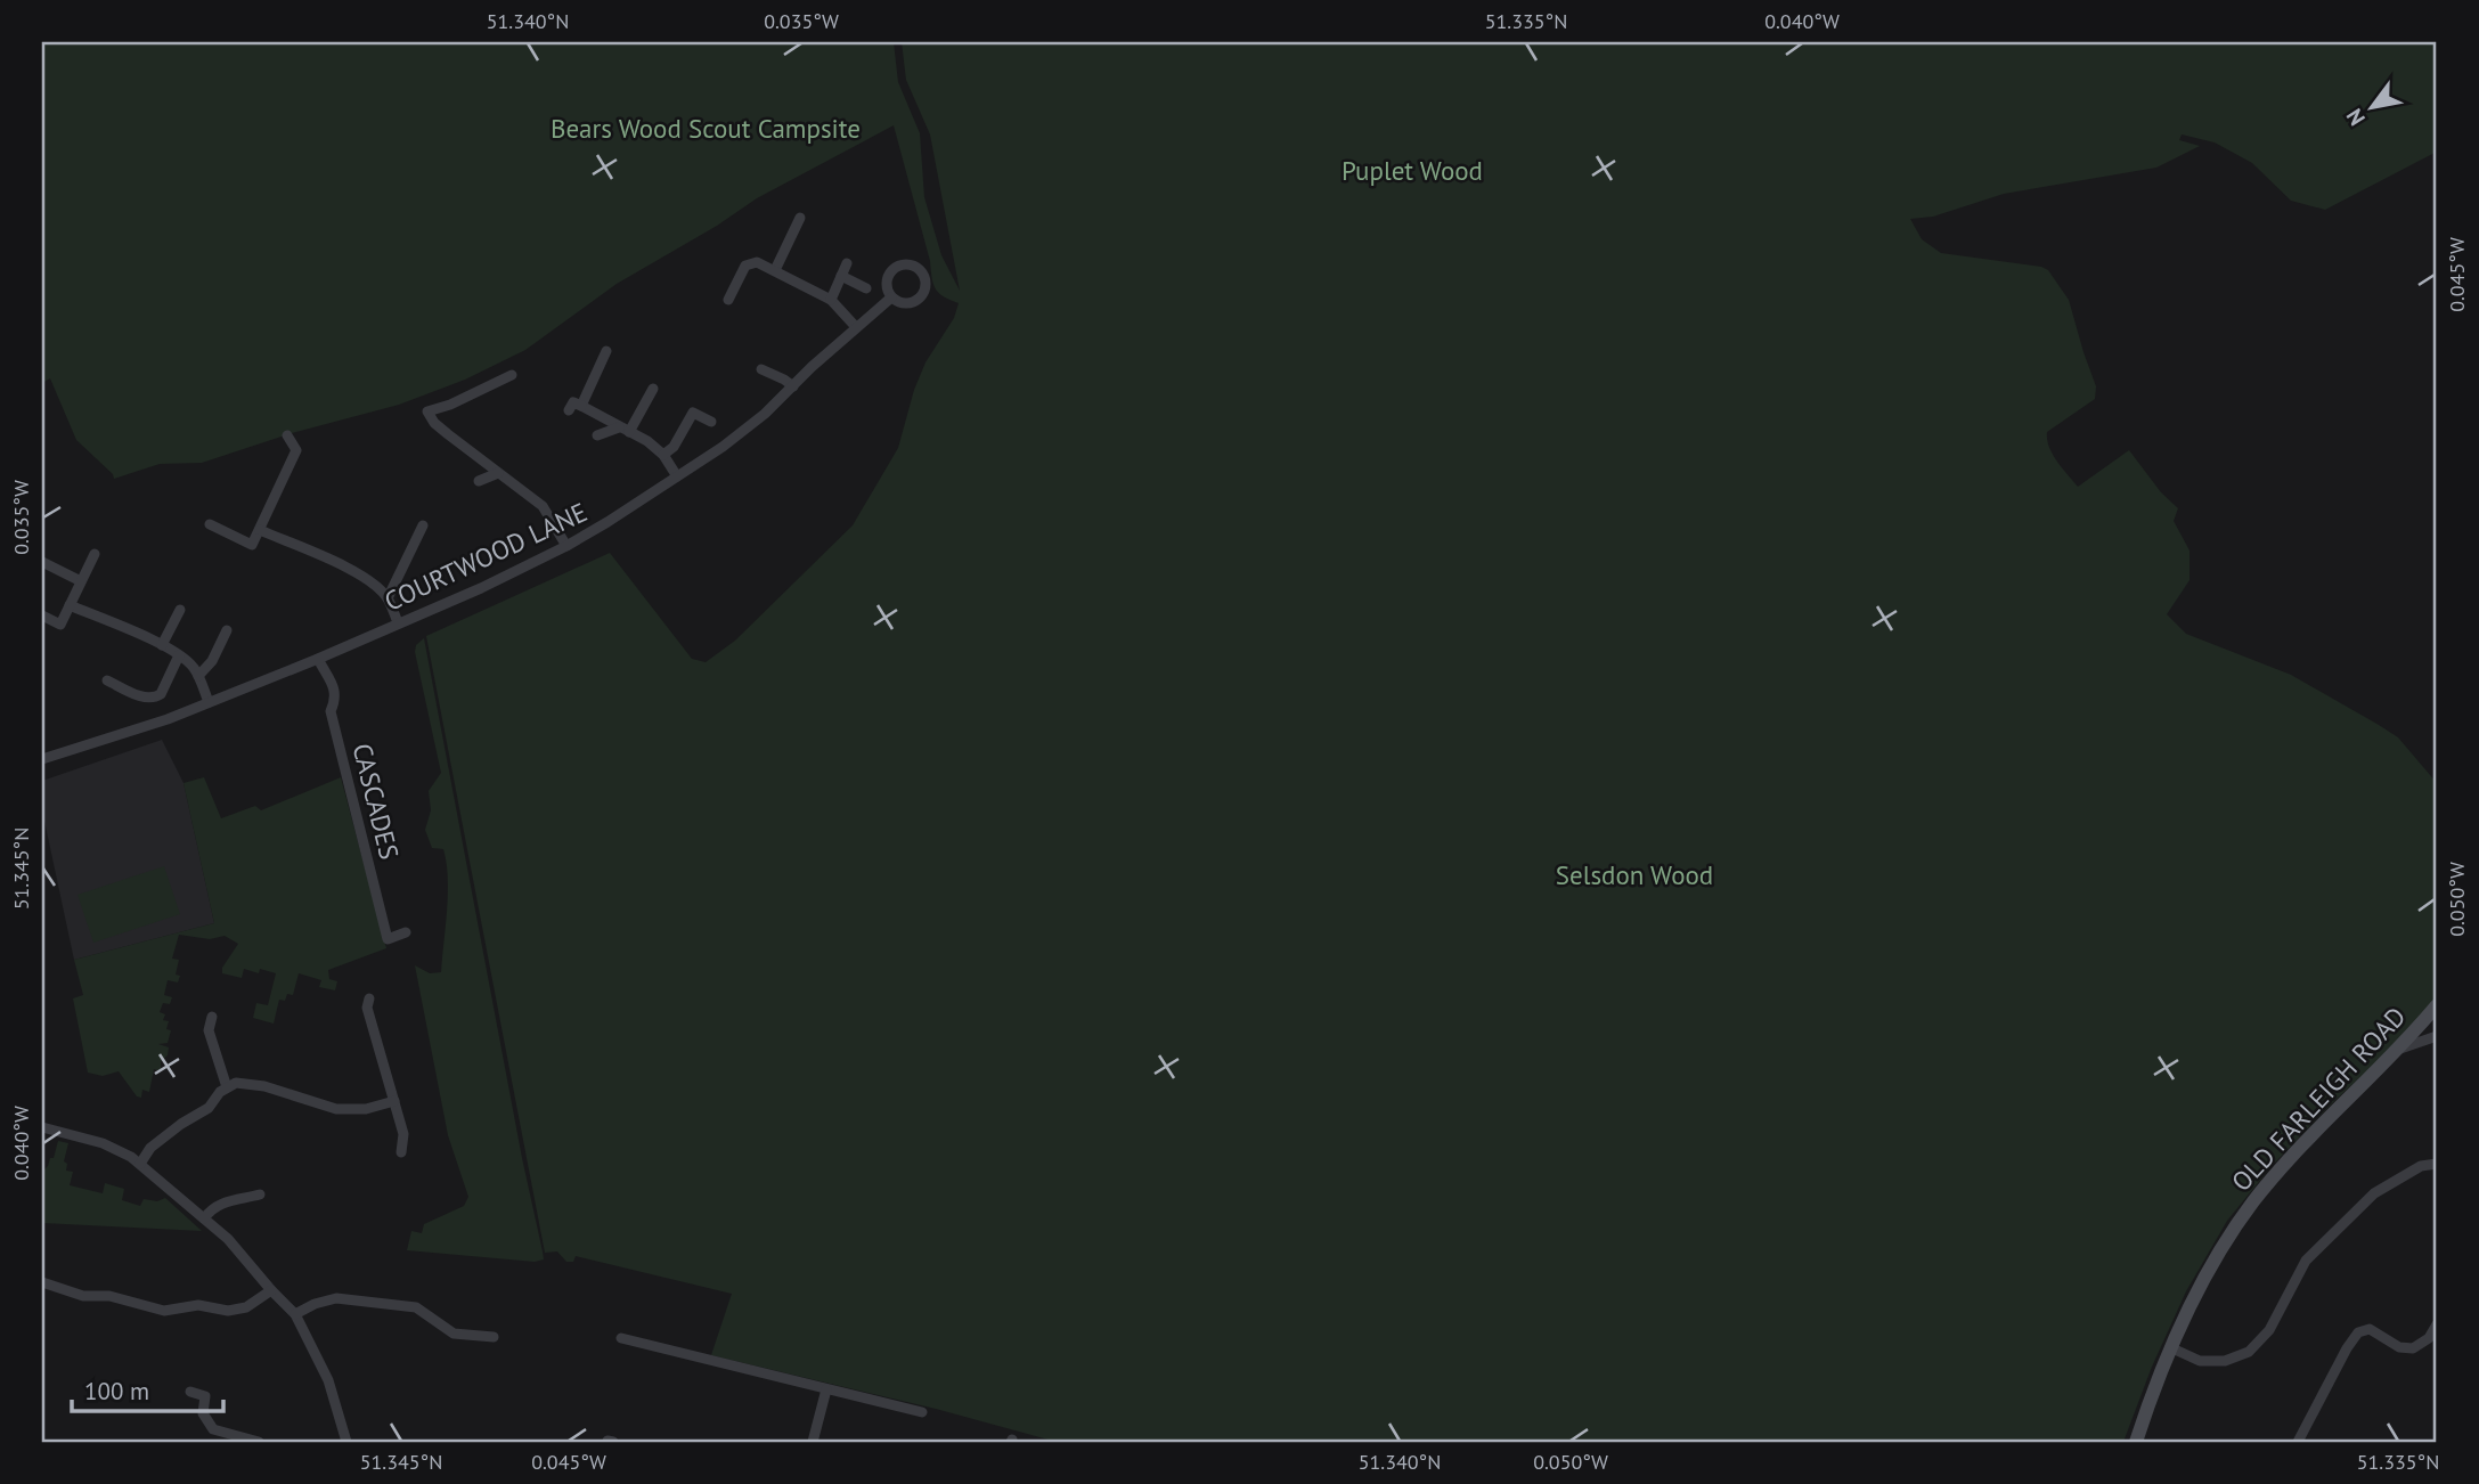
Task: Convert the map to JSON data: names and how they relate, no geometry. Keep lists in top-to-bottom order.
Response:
{
  "streets": {
    "street": ["COURTWOOD LANE", "CASCADES", "OLD FARLEIGH ROAD"]
  },
  "crossings": [
    ["COURTWOOD LANE", "CASCADES"]
  ],
  "parks": ["Bears Wood Scout Campsite", "Puplet Wood", "Selsdon Wood"],
  "scale_bar": "100 m",
  "north": "bottom left",
  "coordinates": [
    "51.340°N",
    "0.035°W",
    "51.335°N",
    "0.040°W",
    "0.045°W",
    "51.345°N",
    "0.050°W"
  ]
}
